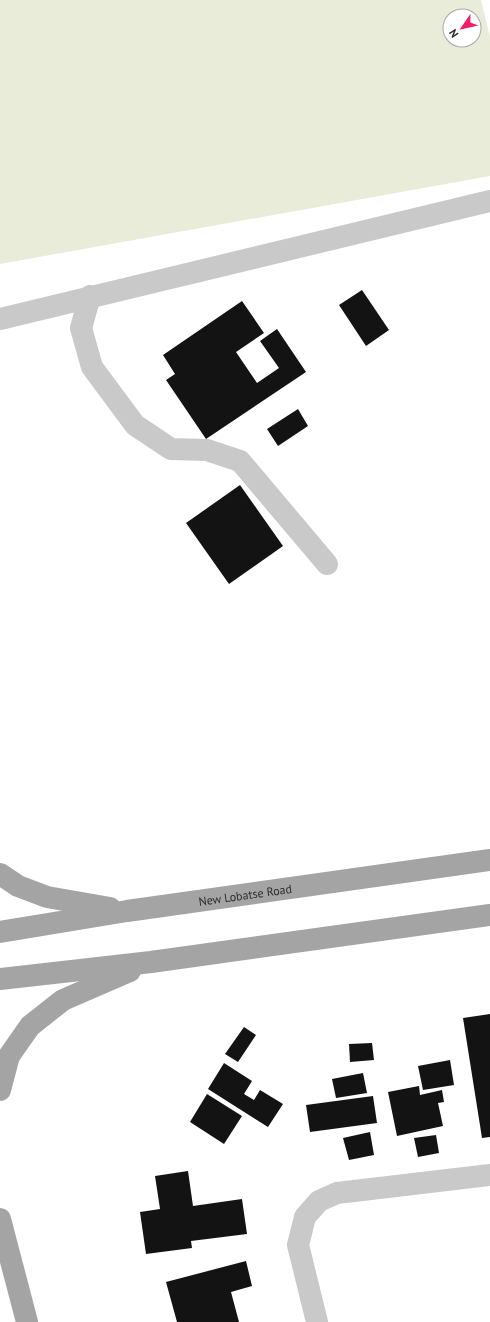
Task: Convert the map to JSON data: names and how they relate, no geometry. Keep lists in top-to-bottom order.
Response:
{
  "streets": {
    "main road": ["New Lobatse Road"]
  },
  "north": "bottom left"
}
